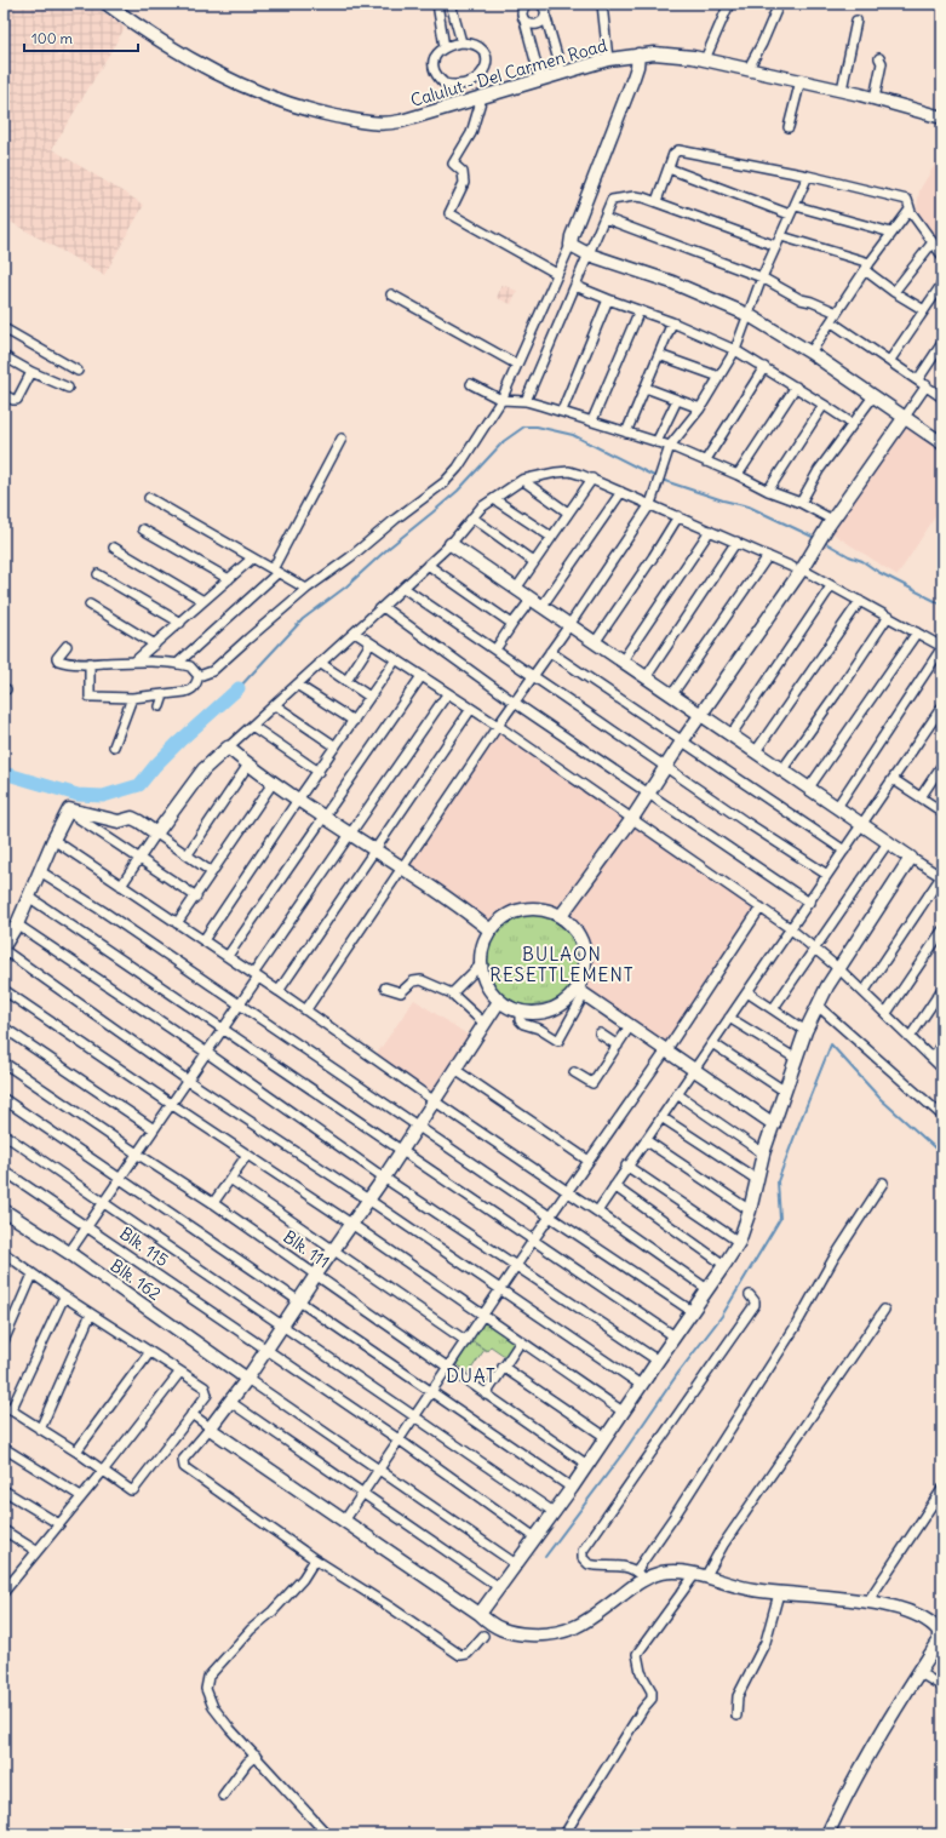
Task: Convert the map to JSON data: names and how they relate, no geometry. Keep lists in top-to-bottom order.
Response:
{
  "streets": {
    "street": [
      "Calulut - Del Carmen Road",
      "Blk. 115",
      "Blk. 111",
      "Blk. 162"
    ]
  },
  "districts": ["BULAON RESETTLEMENT", "DUAT"],
  "scale_bar": "100 m"
}
